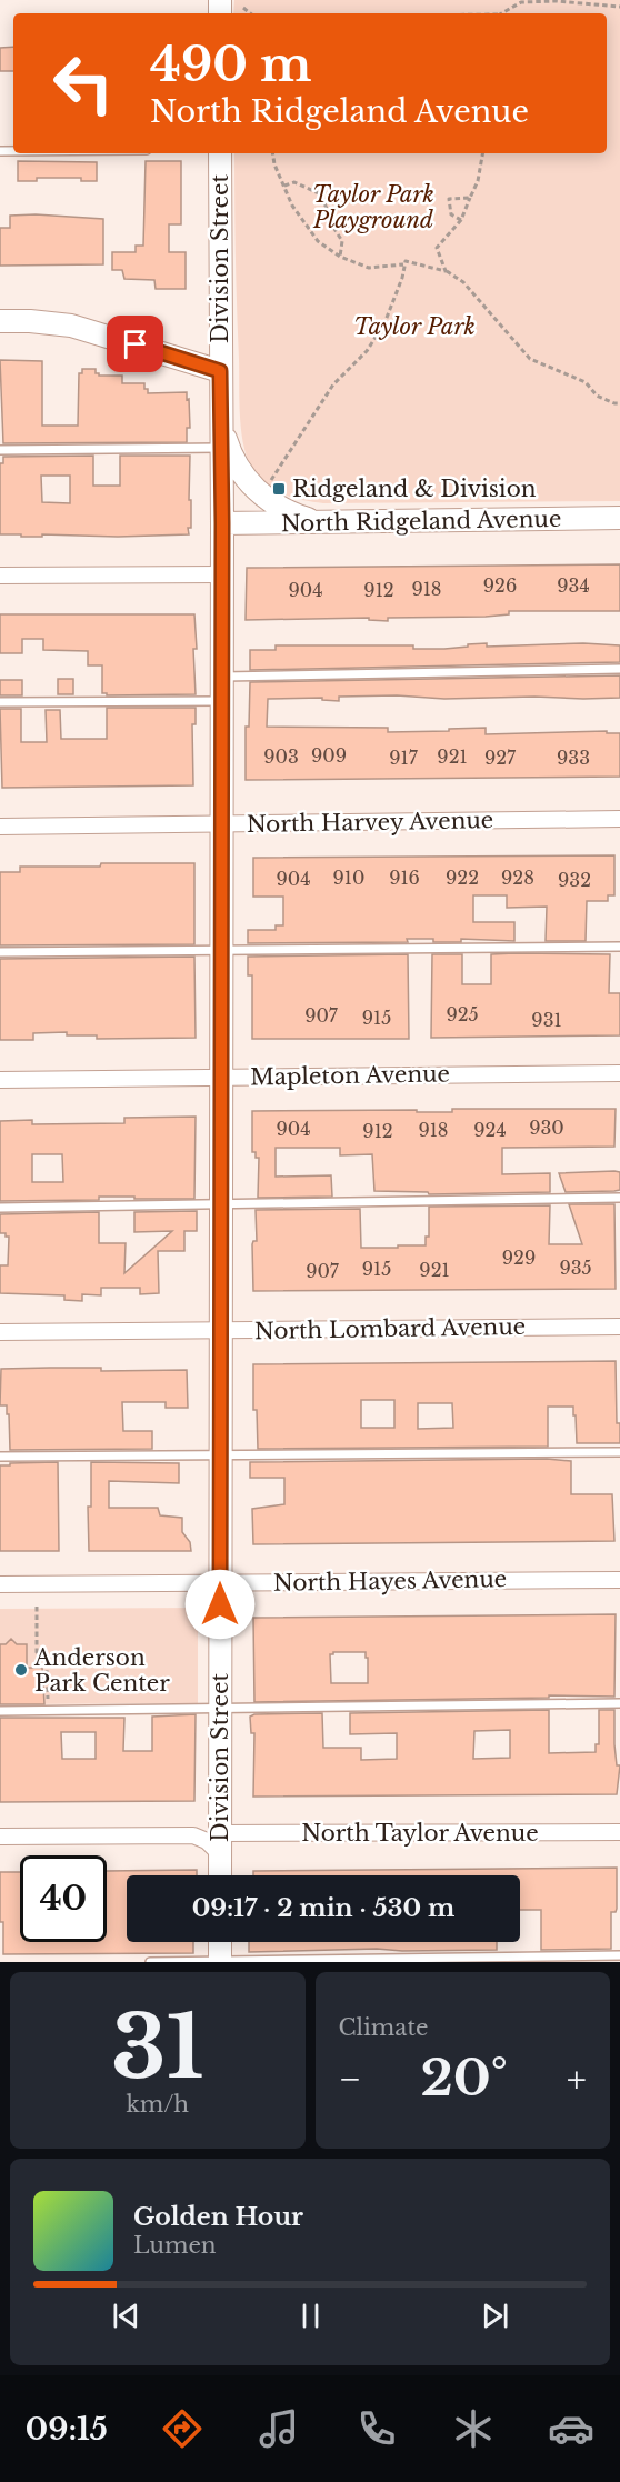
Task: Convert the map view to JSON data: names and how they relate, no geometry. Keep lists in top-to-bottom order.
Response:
{
  "streets": {
    "street": [
      "Division Street",
      "North Ridgeland Avenue",
      "North Harvey Avenue",
      "Mapleton Avenue",
      "North Lombard Avenue",
      "North Hayes Avenue",
      "North Taylor Avenue"
    ]
  },
  "crossings": [
    ["Division Street", "North Ridgeland Avenue"],
    ["Division Street", "North Harvey Avenue"],
    ["Division Street", "Mapleton Avenue"],
    ["Division Street", "North Lombard Avenue"],
    ["Division Street", "North Hayes Avenue"],
    ["Division Street", "North Taylor Avenue"]
  ],
  "parks": ["Taylor Park Playground", "Taylor Park"],
  "places": {
    "transit": ["Ridgeland & Division"],
    "other": ["Anderson Park Center"]
  },
  "house_numbers": [
    "926",
    "934",
    "918",
    "904",
    "912",
    "909",
    "903",
    "921",
    "917",
    "927",
    "933",
    "910",
    "916",
    "922",
    "928",
    "904",
    "932",
    "925",
    "907",
    "915",
    "931",
    "930",
    "904",
    "918",
    "924",
    "912",
    "929",
    "935",
    "915",
    "921",
    "907"
  ],
  "page": {
    "turn": ["490 m", "North Ridgeland Avenue"],
    "limit": "40",
    "trip": "09:17 · 2 min · 530 m",
    "tile": [
      ["31", "km/h"],
      "Climate"
    ],
    "heat": ["−", "20°", "+"],
    "song": ["Golden Hour", "Lumen"],
    "tabs": "09:15"
  }
}
